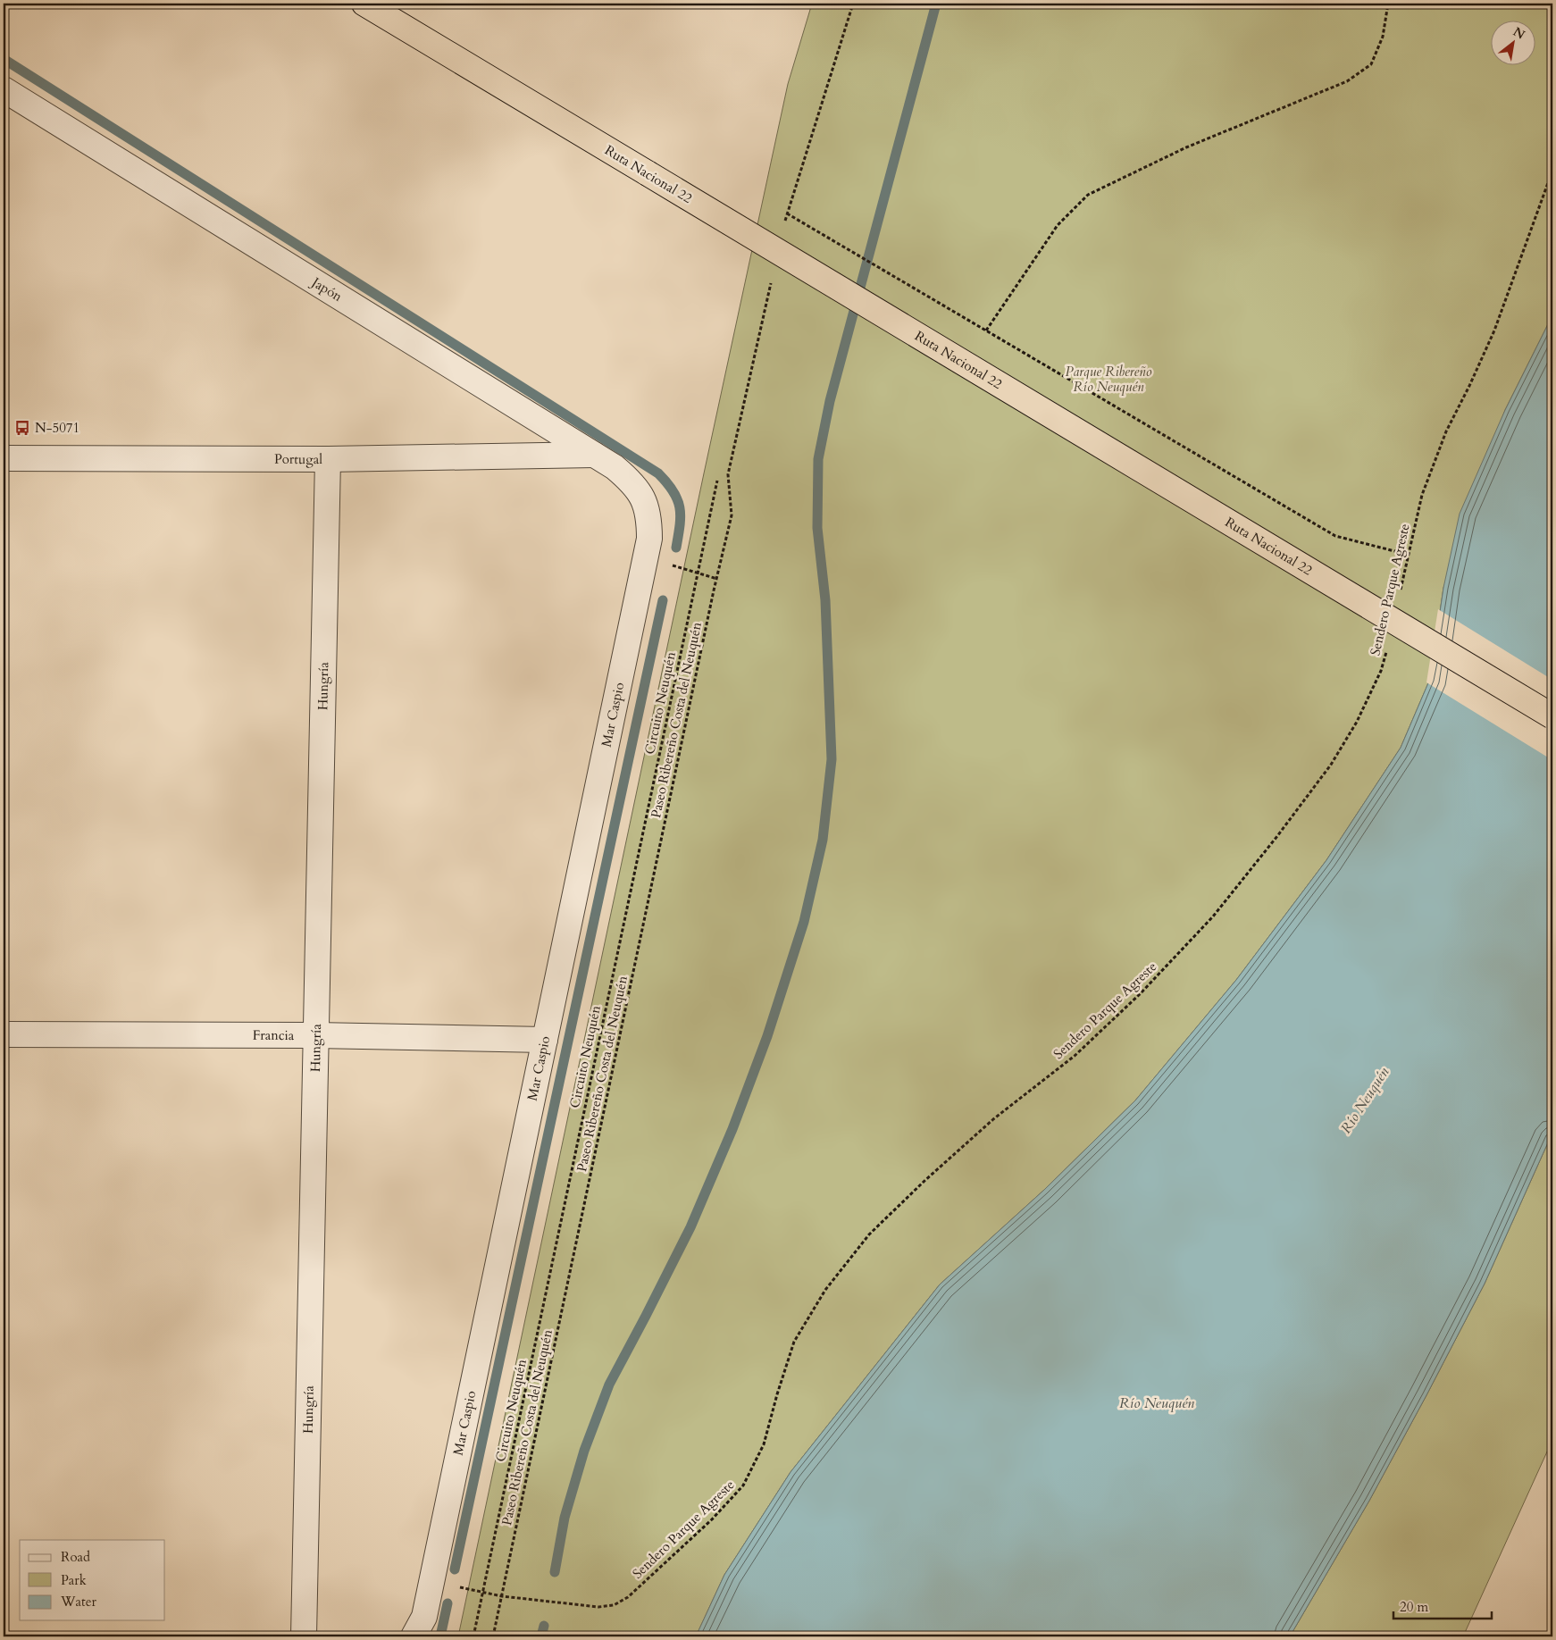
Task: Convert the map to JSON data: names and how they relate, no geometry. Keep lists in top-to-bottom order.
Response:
{
  "streets": {
    "highway": ["Ruta Nacional 22"],
    "street": [
      "Japón",
      "Portugal",
      "Hungría",
      "Mar Caspio",
      "Francia"
    ],
    "path": ["Sendero Parque Agreste", "Circuito Neuquén", "Paseo Ribereño Costa del Neuquén"]
  },
  "crossings": [
    ["Japón", "Portugal"],
    ["Japón", "Mar Caspio"],
    ["Portugal", "Hungría"],
    ["Sendero Parque Agreste", "Circuito Neuquén"],
    ["Sendero Parque Agreste", "Mar Caspio"],
    ["Sendero Parque Agreste", "Paseo Ribereño Costa del Neuquén"],
    ["Hungría", "Francia"],
    ["Mar Caspio", "Francia"]
  ],
  "water": ["Río Neuquén"],
  "parks": ["Parque Ribereño Río Neuquén"],
  "places": {
    "bus stop": ["N-5071"]
  },
  "legend": ["Road", "Park", "Water"],
  "scale_bar": "20 m",
  "north": "top right"
}
